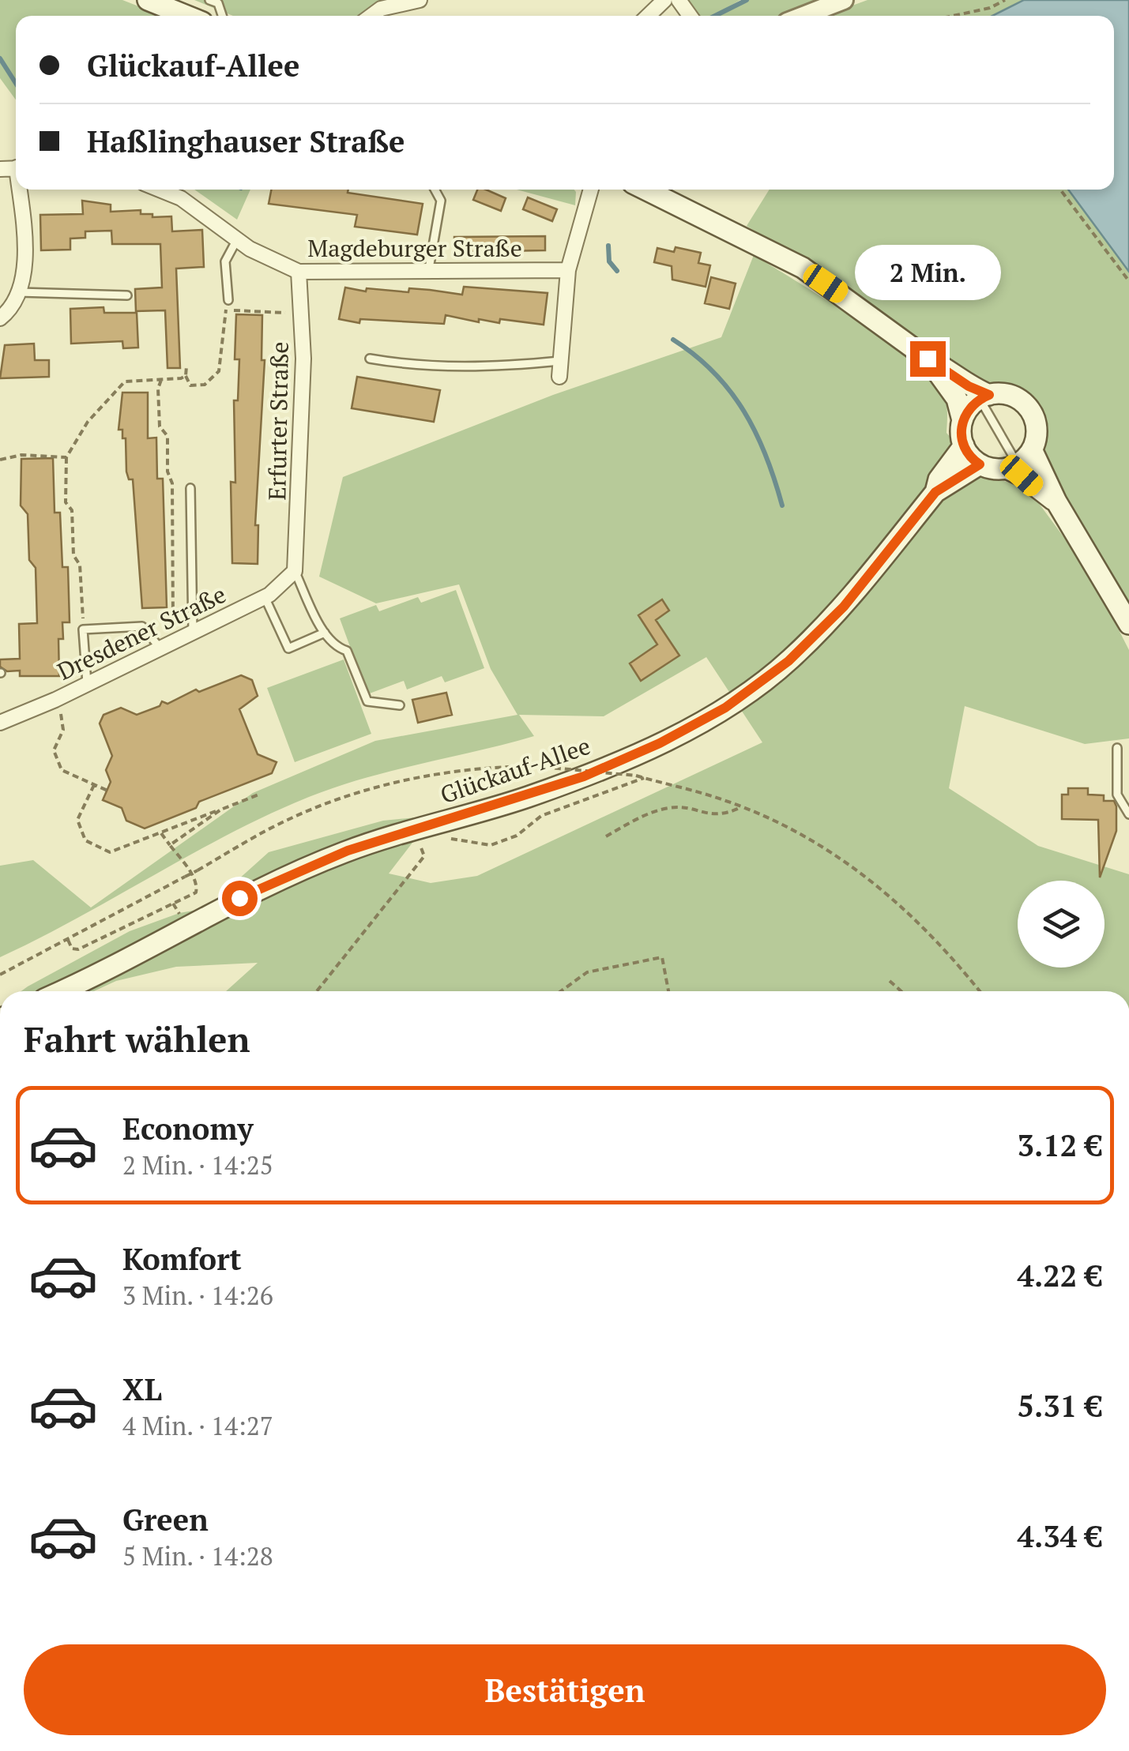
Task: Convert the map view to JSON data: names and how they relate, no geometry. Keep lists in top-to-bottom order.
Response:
{
  "streets": {
    "main road": ["Glückauf-Allee"],
    "street": ["Magdeburger Straße", "Erfurter Straße", "Dresdener Straße"]
  },
  "crossings": [
    ["Magdeburger Straße", "Erfurter Straße"],
    ["Erfurter Straße", "Dresdener Straße"]
  ],
  "page": {
    "banner": ["Glückauf-Allee", "Haßlinghauser Straße"],
    "bubble": "2 Min.",
    "heading": "Fahrt wählen",
    "list": [
      {
        "name": "Economy",
        "note": "2 Min. · 14:25",
        "value": "3.12 €"
      },
      {
        "name": "Komfort",
        "note": "3 Min. · 14:26",
        "value": "4.22 €"
      },
      {
        "name": "XL",
        "note": "4 Min. · 14:27",
        "value": "5.31 €"
      },
      {
        "name": "Green",
        "note": "5 Min. · 14:28",
        "value": "4.34 €"
      }
    ],
    "buttons": "Bestätigen"
  }
}
